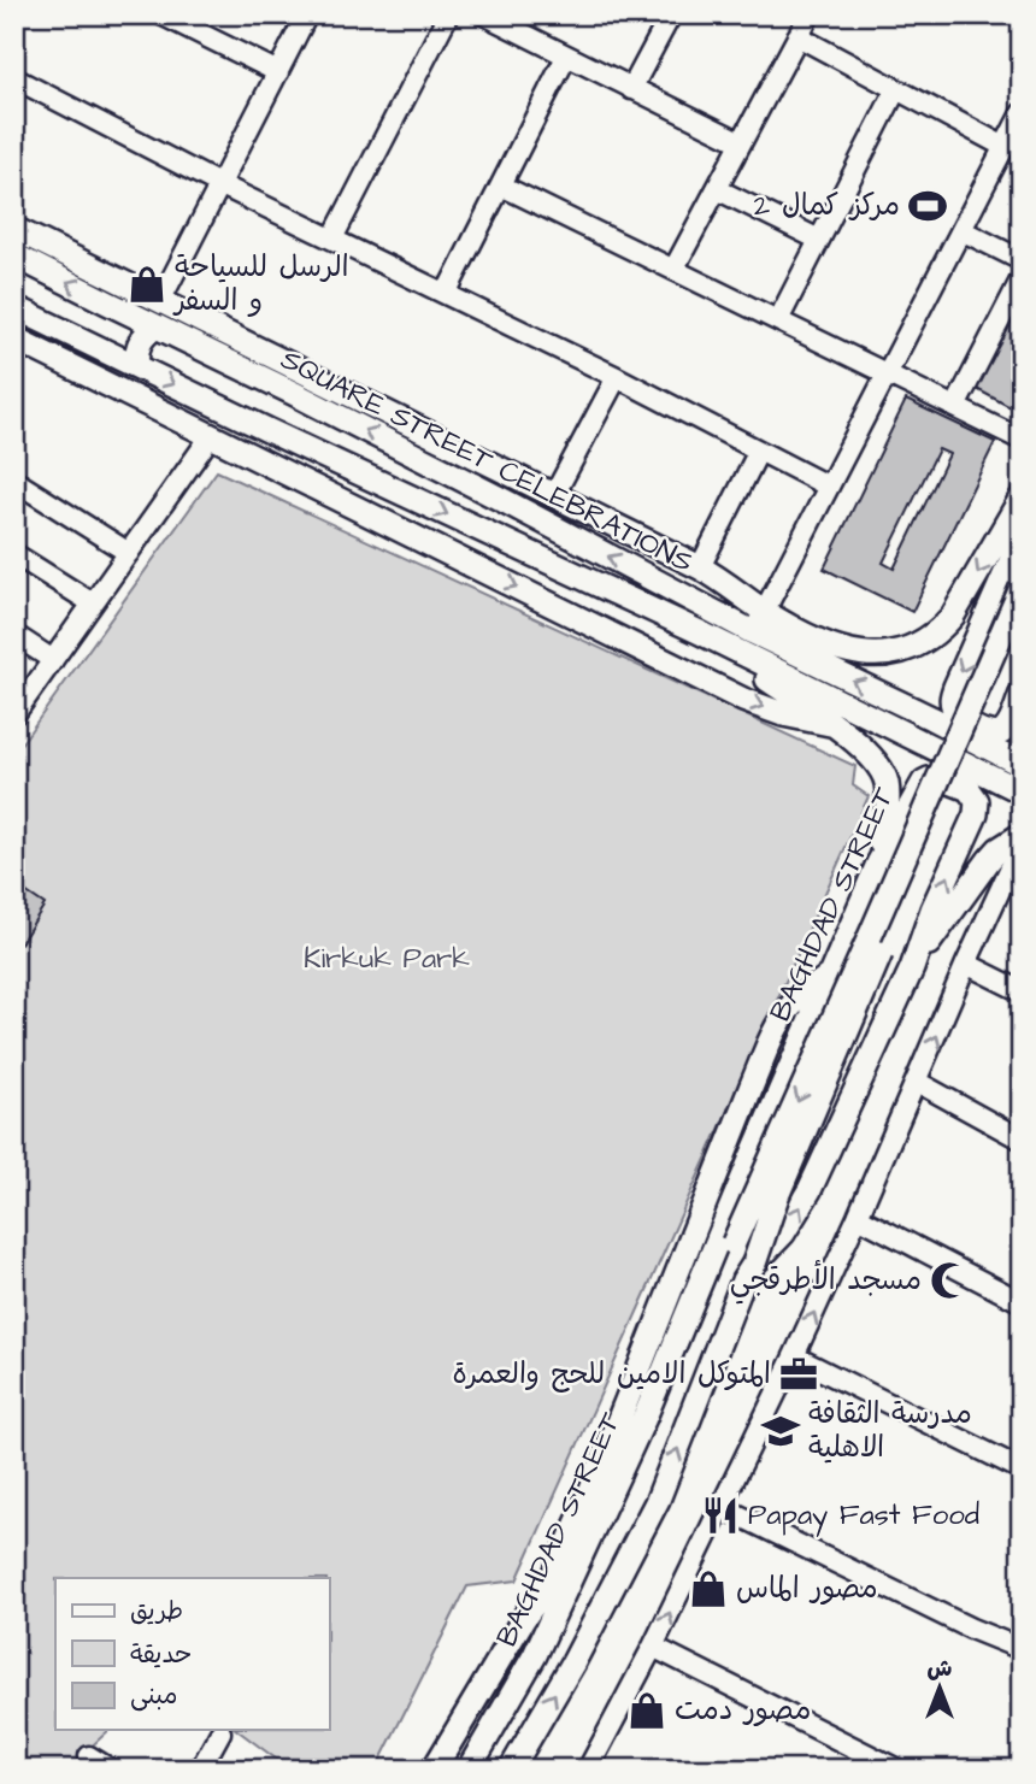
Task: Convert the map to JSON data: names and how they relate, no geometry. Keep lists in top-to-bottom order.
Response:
{
  "streets": {
    "main road": ["SQUARE STREET CELEBRATIONS", "BAGHDAD STREET"]
  },
  "parks": ["Kirkuk Park"],
  "places": {
    "sports": ["مركز كمال 2"],
    "shop": ["الرسل للسياحة و السفر", "مصور الماس", "مصور دمت"],
    "mosque": ["مسجد الأطرقجي"],
    "office": ["المتوكل الامين للحج والعمرة"],
    "school or university": ["مدرسة الثقافة الاهلية"],
    "restaurant": ["Papay Fast Food"]
  },
  "legend": ["طريق", "حديقة", "مبنى"],
  "north": "top"
}
